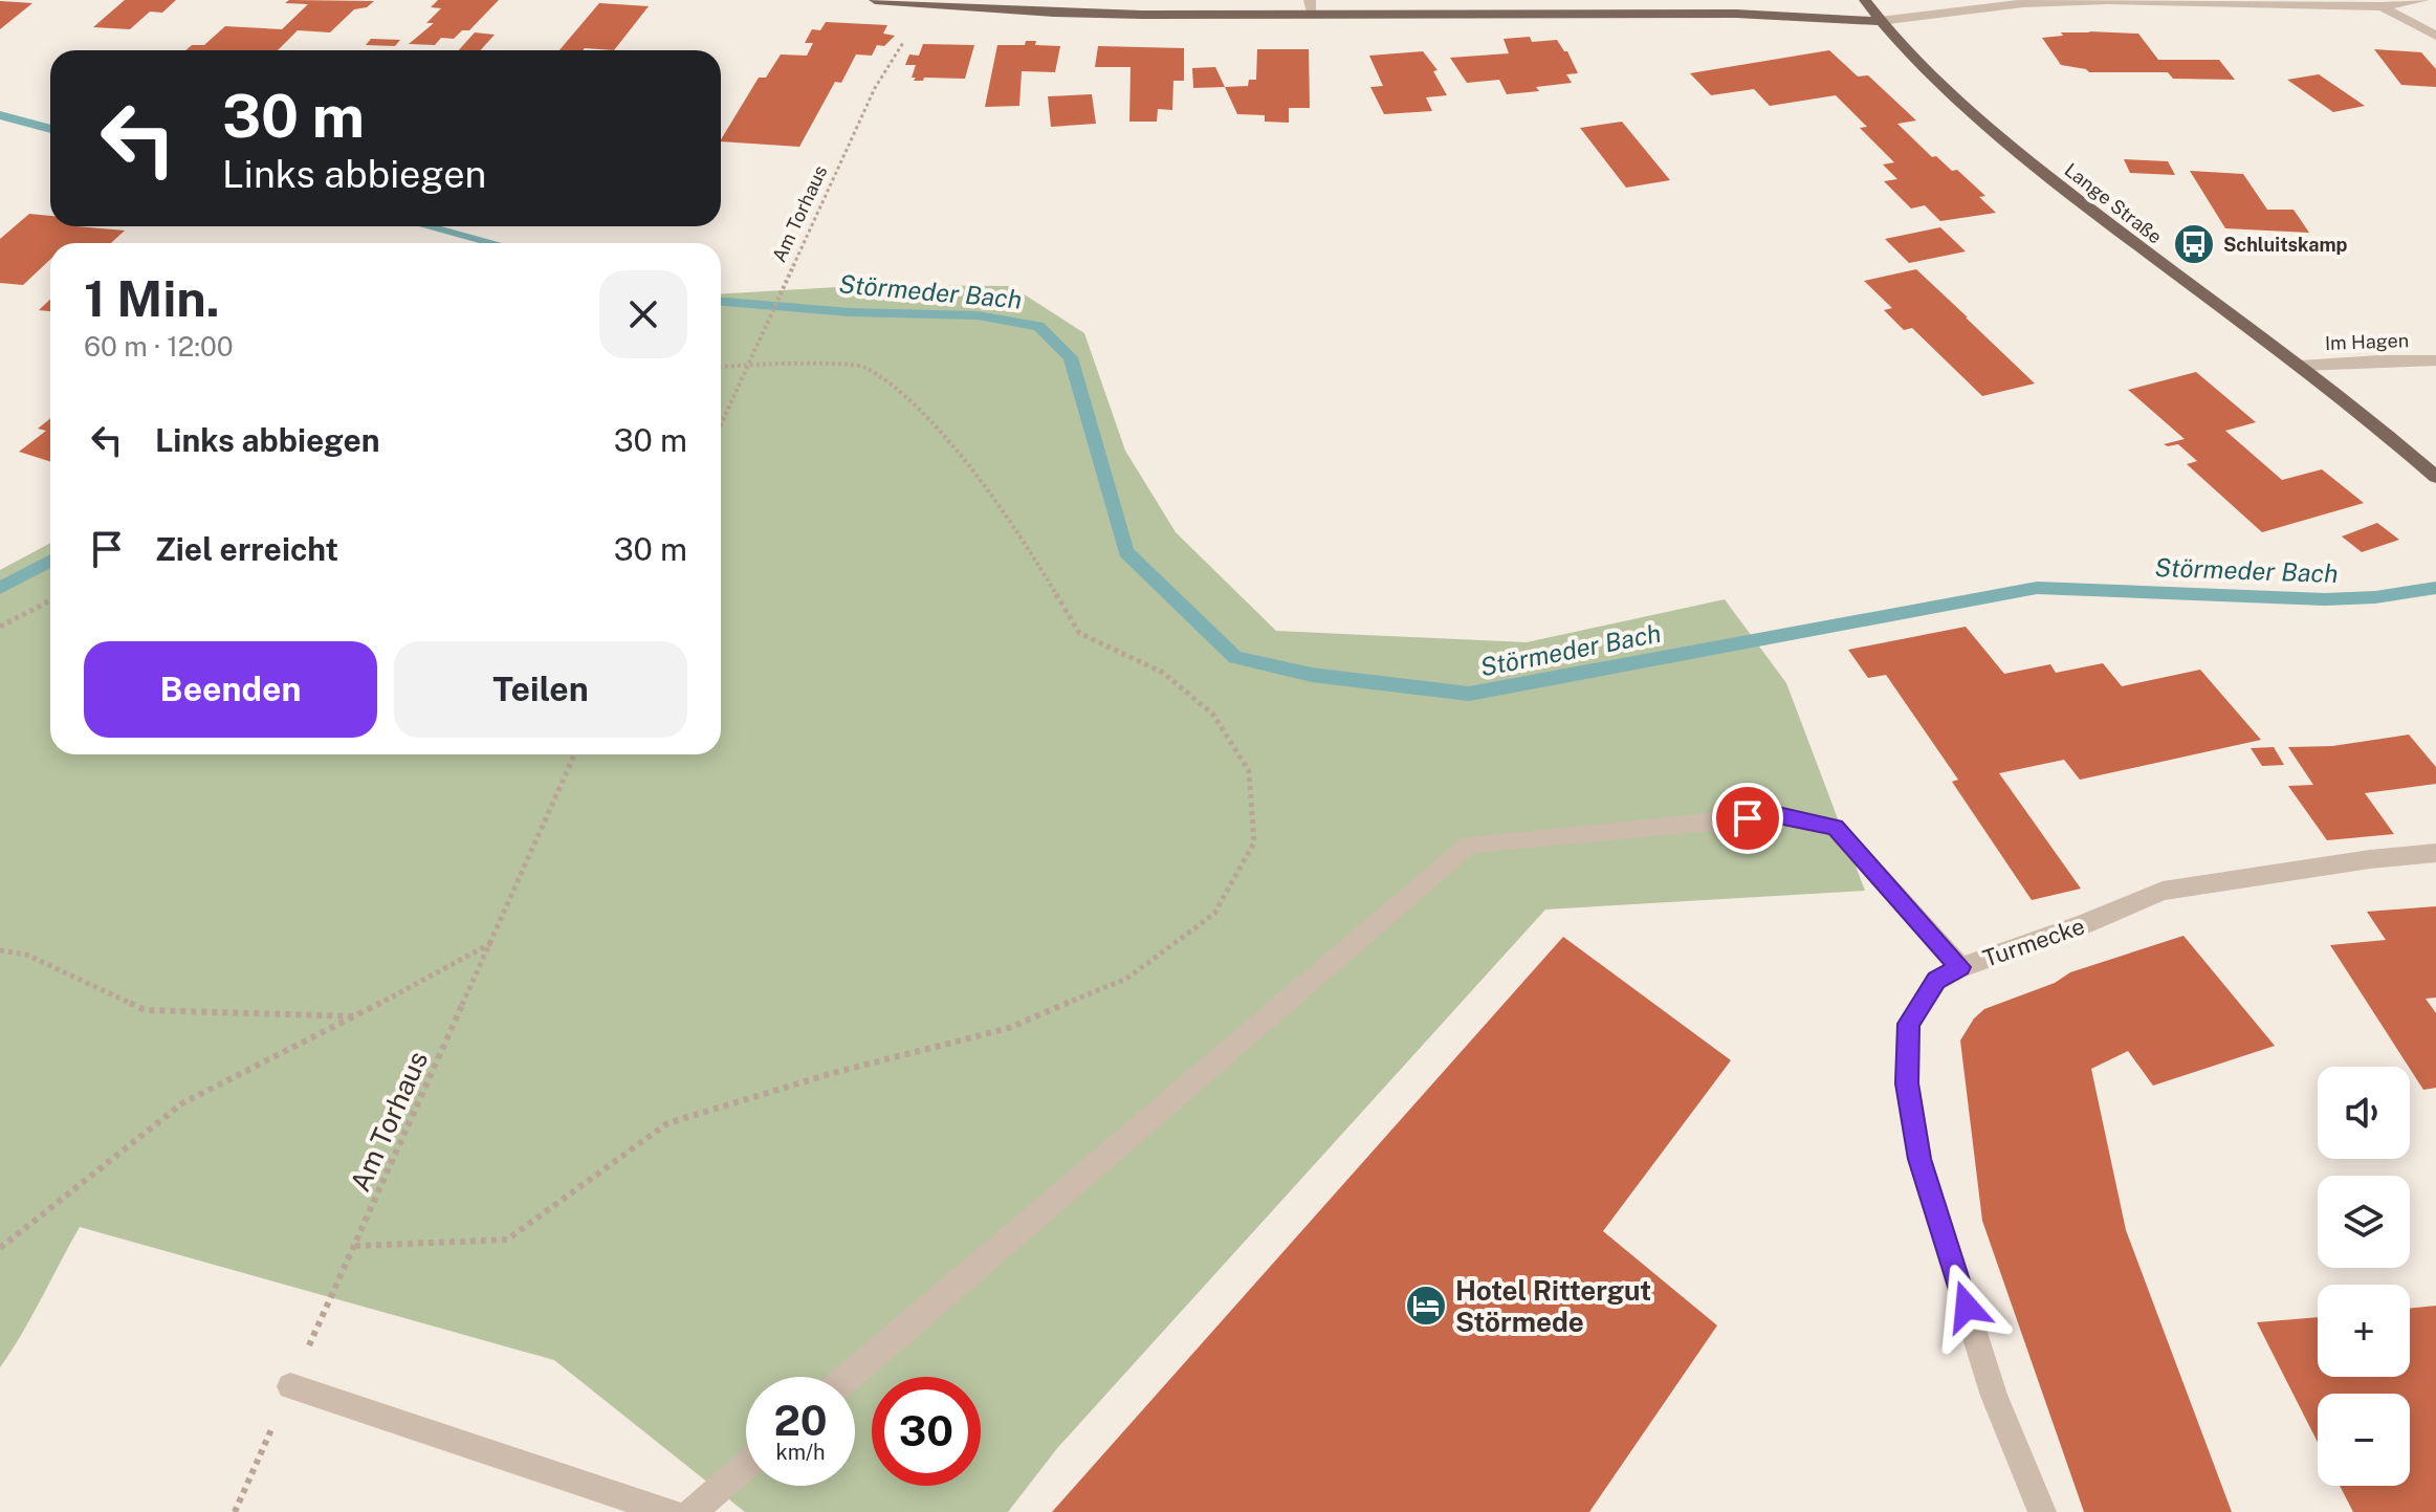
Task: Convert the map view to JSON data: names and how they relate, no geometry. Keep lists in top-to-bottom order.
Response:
{
  "streets": {
    "main road": ["Lange Straße"],
    "street": ["Im Hagen", "Turmecke"],
    "path": ["Am Torhaus"]
  },
  "crossings": [
    ["Lange Straße", "Im Hagen"]
  ],
  "water": ["Störmeder Bach"],
  "places": {
    "bus stop": ["Schluitskamp"],
    "hotel": ["Hotel Rittergut Störmede"]
  },
  "page": {
    "turn": ["30 m", "Links abbiegen"],
    "heading": ["1 Min.", "60 m · 12:00"],
    "list": [
      {
        "name": "Links abbiegen",
        "value": "30 m"
      },
      {
        "name": "Ziel erreicht",
        "value": "30 m"
      }
    ],
    "buttons": ["Beenden", "Teilen"],
    "map_buttons": ["+", "−"],
    "speed": "20 km/h",
    "limit": "30"
  }
}
